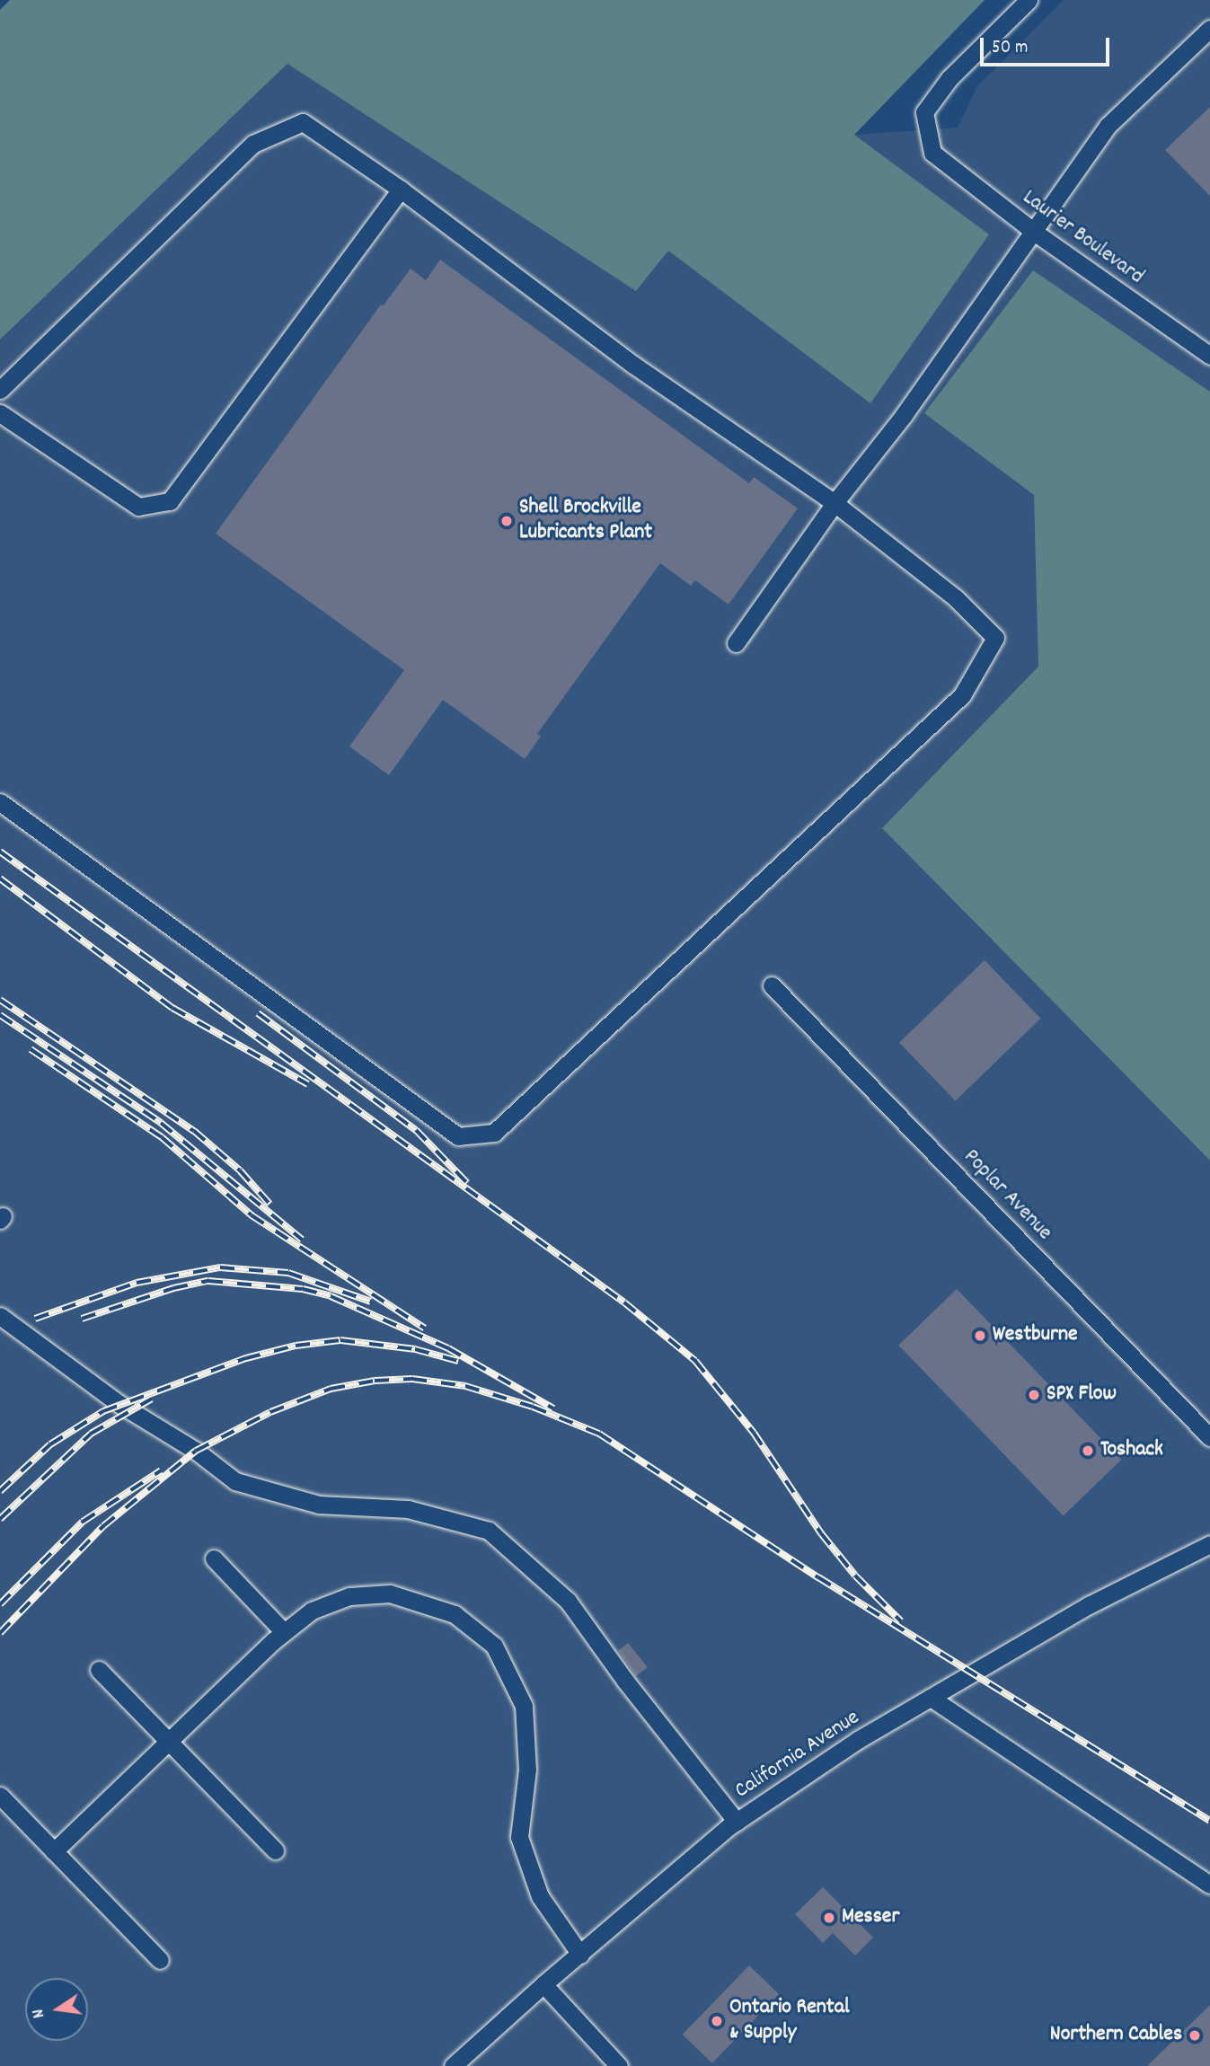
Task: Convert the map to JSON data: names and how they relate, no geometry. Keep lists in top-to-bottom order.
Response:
{
  "streets": {
    "street": ["Laurier Boulevard", "Poplar Avenue", "California Avenue"]
  },
  "places": [
    "Shell Brockville Lubricants Plant",
    "Westburne",
    "SPX Flow",
    "Toshack",
    "Messer",
    "Ontario Rental & Supply",
    "Northern Cables"
  ],
  "scale_bar": "50 m",
  "north": "left"
}
